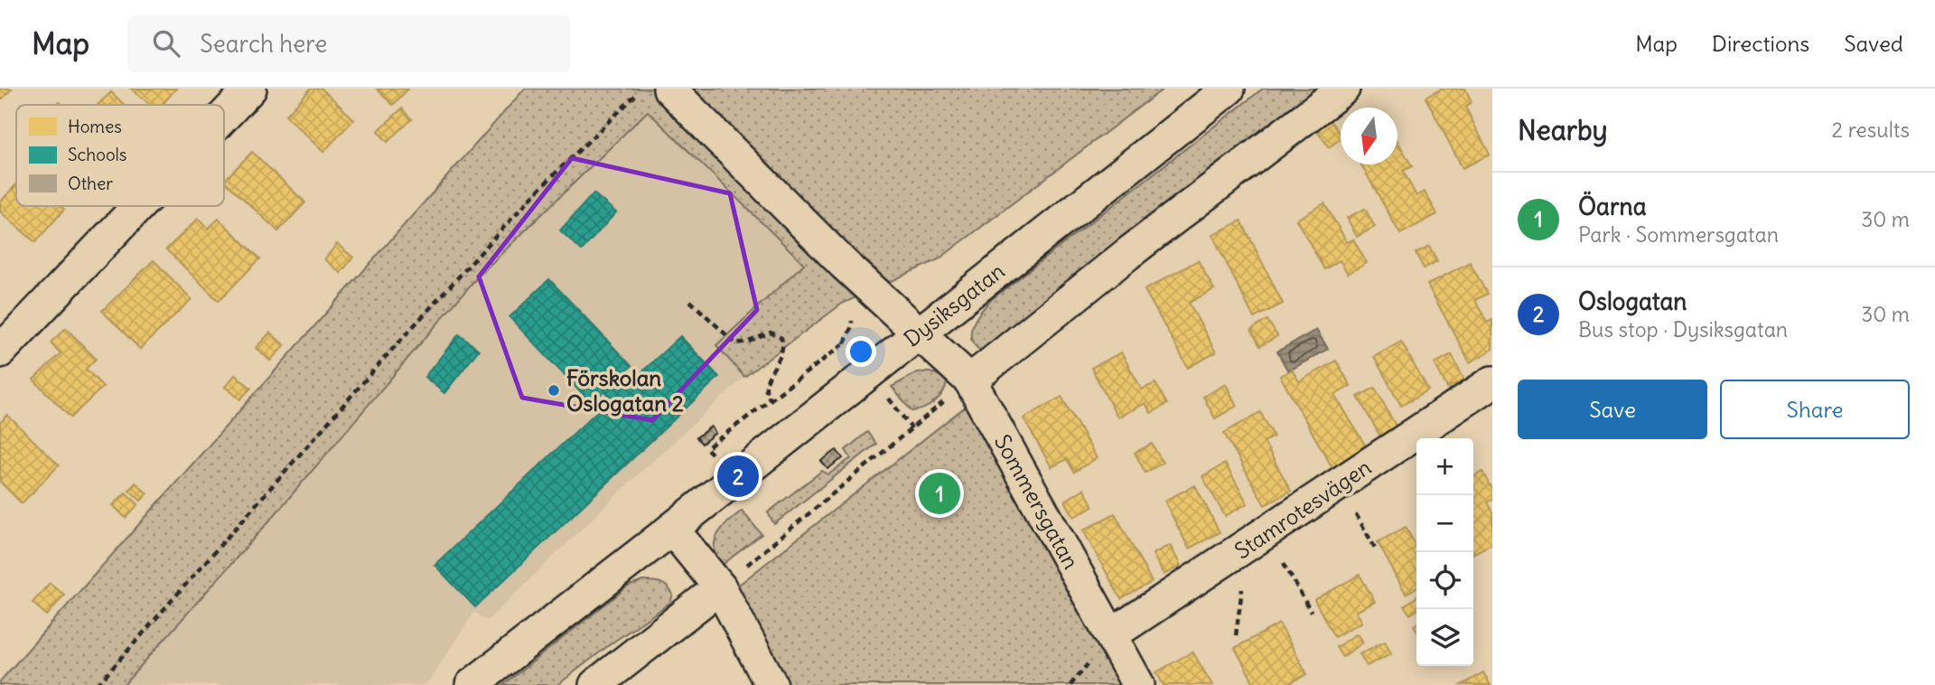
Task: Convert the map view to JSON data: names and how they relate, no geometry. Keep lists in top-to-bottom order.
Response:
{
  "streets": {
    "street": ["Dysiksgatan", "Sommersgatan", "Stamrotesvägen"]
  },
  "crossings": [
    ["Dysiksgatan", "Sommersgatan"],
    ["Sommersgatan", "Stamrotesvägen"]
  ],
  "places": ["Förskolan Oslogatan 2"],
  "legend": ["Homes", "Schools", "Other"],
  "north": "bottom",
  "page": {
    "header": "Map",
    "search": "Search here",
    "nav": ["Map", "Directions", "Saved"],
    "heading": ["Nearby", "2 results"],
    "list": [
      {
        "mark": "1",
        "name": "Öarna",
        "note": "Park · Sommersgatan",
        "value": "30 m"
      },
      {
        "mark": "2",
        "name": "Oslogatan",
        "note": "Bus stop · Dysiksgatan",
        "value": "30 m"
      }
    ],
    "buttons": ["Save", "Share"],
    "map_buttons": ["+", "−"],
    "pins": ["2", "1"]
  }
}
